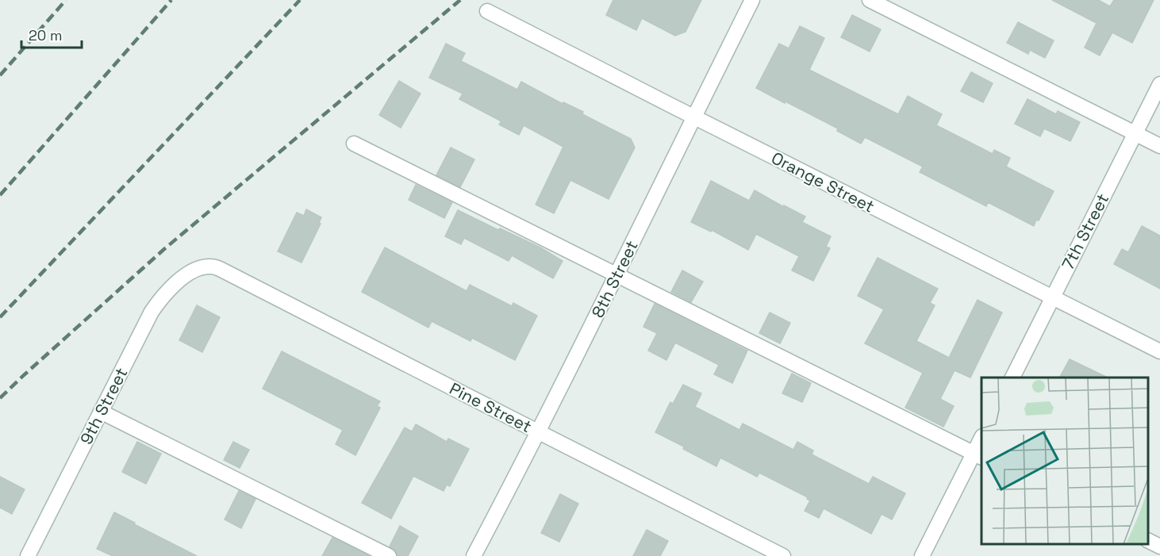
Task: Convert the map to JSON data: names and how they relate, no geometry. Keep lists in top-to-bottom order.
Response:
{
  "streets": {
    "street": [
      "Orange Street",
      "7th Street",
      "8th Street",
      "9th Street",
      "Pine Street"
    ]
  },
  "crossings": [
    ["Orange Street", "7th Street"],
    ["Orange Street", "8th Street"],
    ["8th Street", "Pine Street"],
    ["9th Street", "Pine Street"]
  ],
  "scale_bar": "20 m"
}
